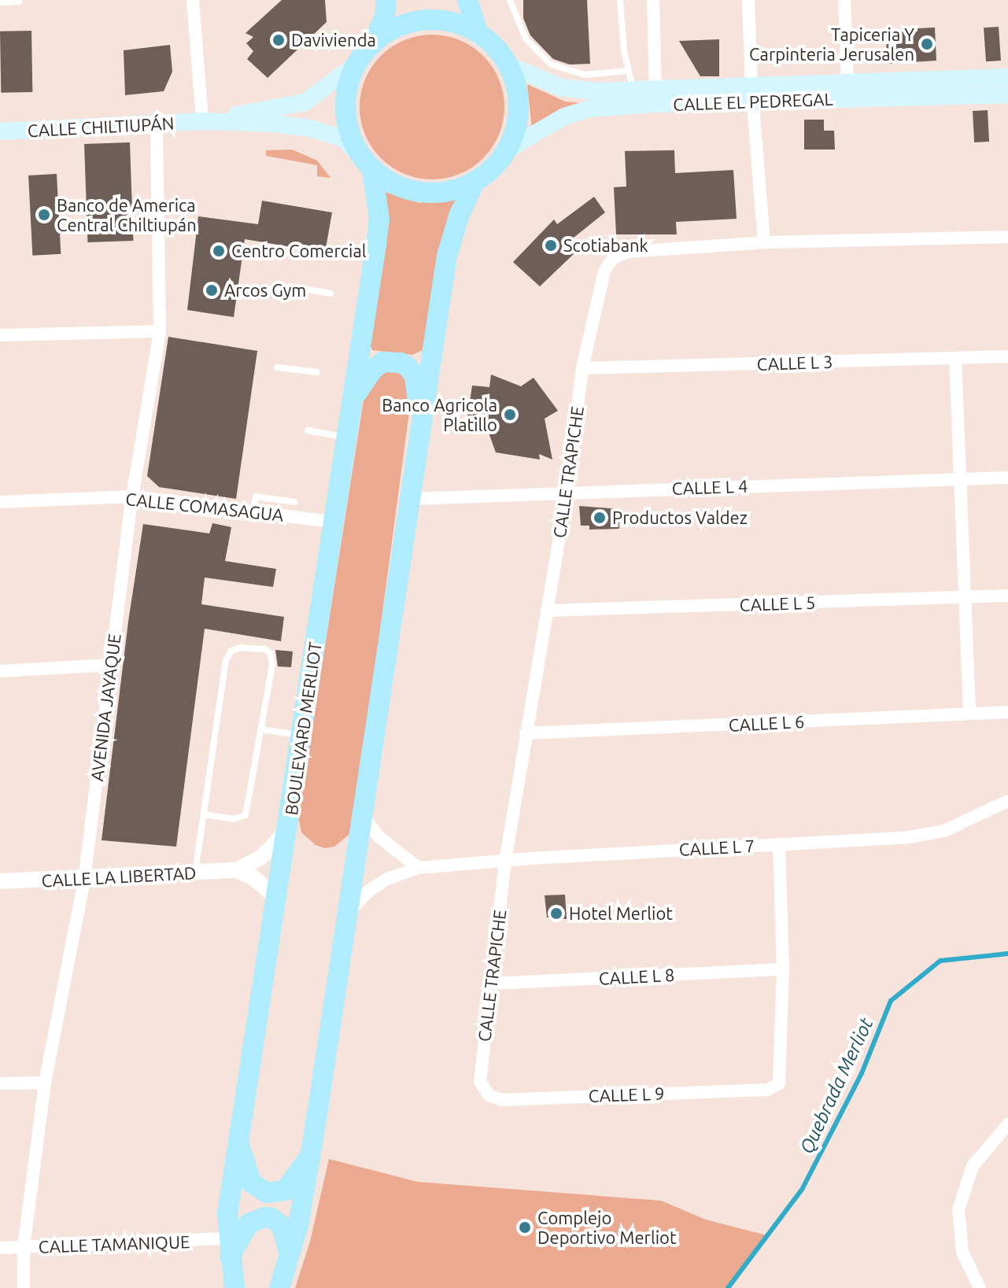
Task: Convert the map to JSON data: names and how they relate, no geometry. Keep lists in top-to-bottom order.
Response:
{
  "streets": {
    "main road": ["CALLE EL PEDREGAL", "CALLE CHILTIUPÁN", "BOULEVARD MERLIOT"],
    "street": [
      "CALLE L 3",
      "CALLE TRAPICHE",
      "CALLE L 4",
      "CALLE COMASAGUA",
      "CALLE L 5",
      "AVENIDA JAYAQUE",
      "CALLE L 6",
      "CALLE L 7",
      "CALLE LA LIBERTAD",
      "CALLE L 8",
      "CALLE L 9",
      "CALLE TAMANIQUE"
    ]
  },
  "crossings": [
    ["CALLE EL PEDREGAL", "CALLE CHILTIUPÁN"],
    ["CALLE EL PEDREGAL", "BOULEVARD MERLIOT"],
    ["CALLE CHILTIUPÁN", "AVENIDA JAYAQUE"],
    ["CALLE CHILTIUPÁN", "BOULEVARD MERLIOT"],
    ["CALLE L 3", "CALLE TRAPICHE"],
    ["CALLE TRAPICHE", "CALLE L 4"],
    ["CALLE TRAPICHE", "CALLE L 5"],
    ["CALLE TRAPICHE", "CALLE L 6"],
    ["CALLE TRAPICHE", "CALLE L 7"],
    ["CALLE TRAPICHE", "CALLE L 8"],
    ["CALLE TRAPICHE", "CALLE L 9"],
    ["CALLE COMASAGUA", "AVENIDA JAYAQUE"],
    ["CALLE COMASAGUA", "BOULEVARD MERLIOT"],
    ["AVENIDA JAYAQUE", "CALLE LA LIBERTAD"],
    ["AVENIDA JAYAQUE", "CALLE TAMANIQUE"],
    ["BOULEVARD MERLIOT", "CALLE LA LIBERTAD"],
    ["BOULEVARD MERLIOT", "CALLE TAMANIQUE"],
    ["CALLE L 8", "CALLE L 9"]
  ],
  "water": ["Quebrada Merliot"],
  "places": [
    "Davivienda",
    "Tapiceria Y Carpinteria Jerusalen",
    "Banco de America Central Chiltiupán",
    "Scotiabank",
    "Centro Comercial",
    "Arcos Gym",
    "Banco Agricola Platillo",
    "Productos Valdez",
    "Hotel Merliot",
    "Complejo Deportivo Merliot"
  ]
}
